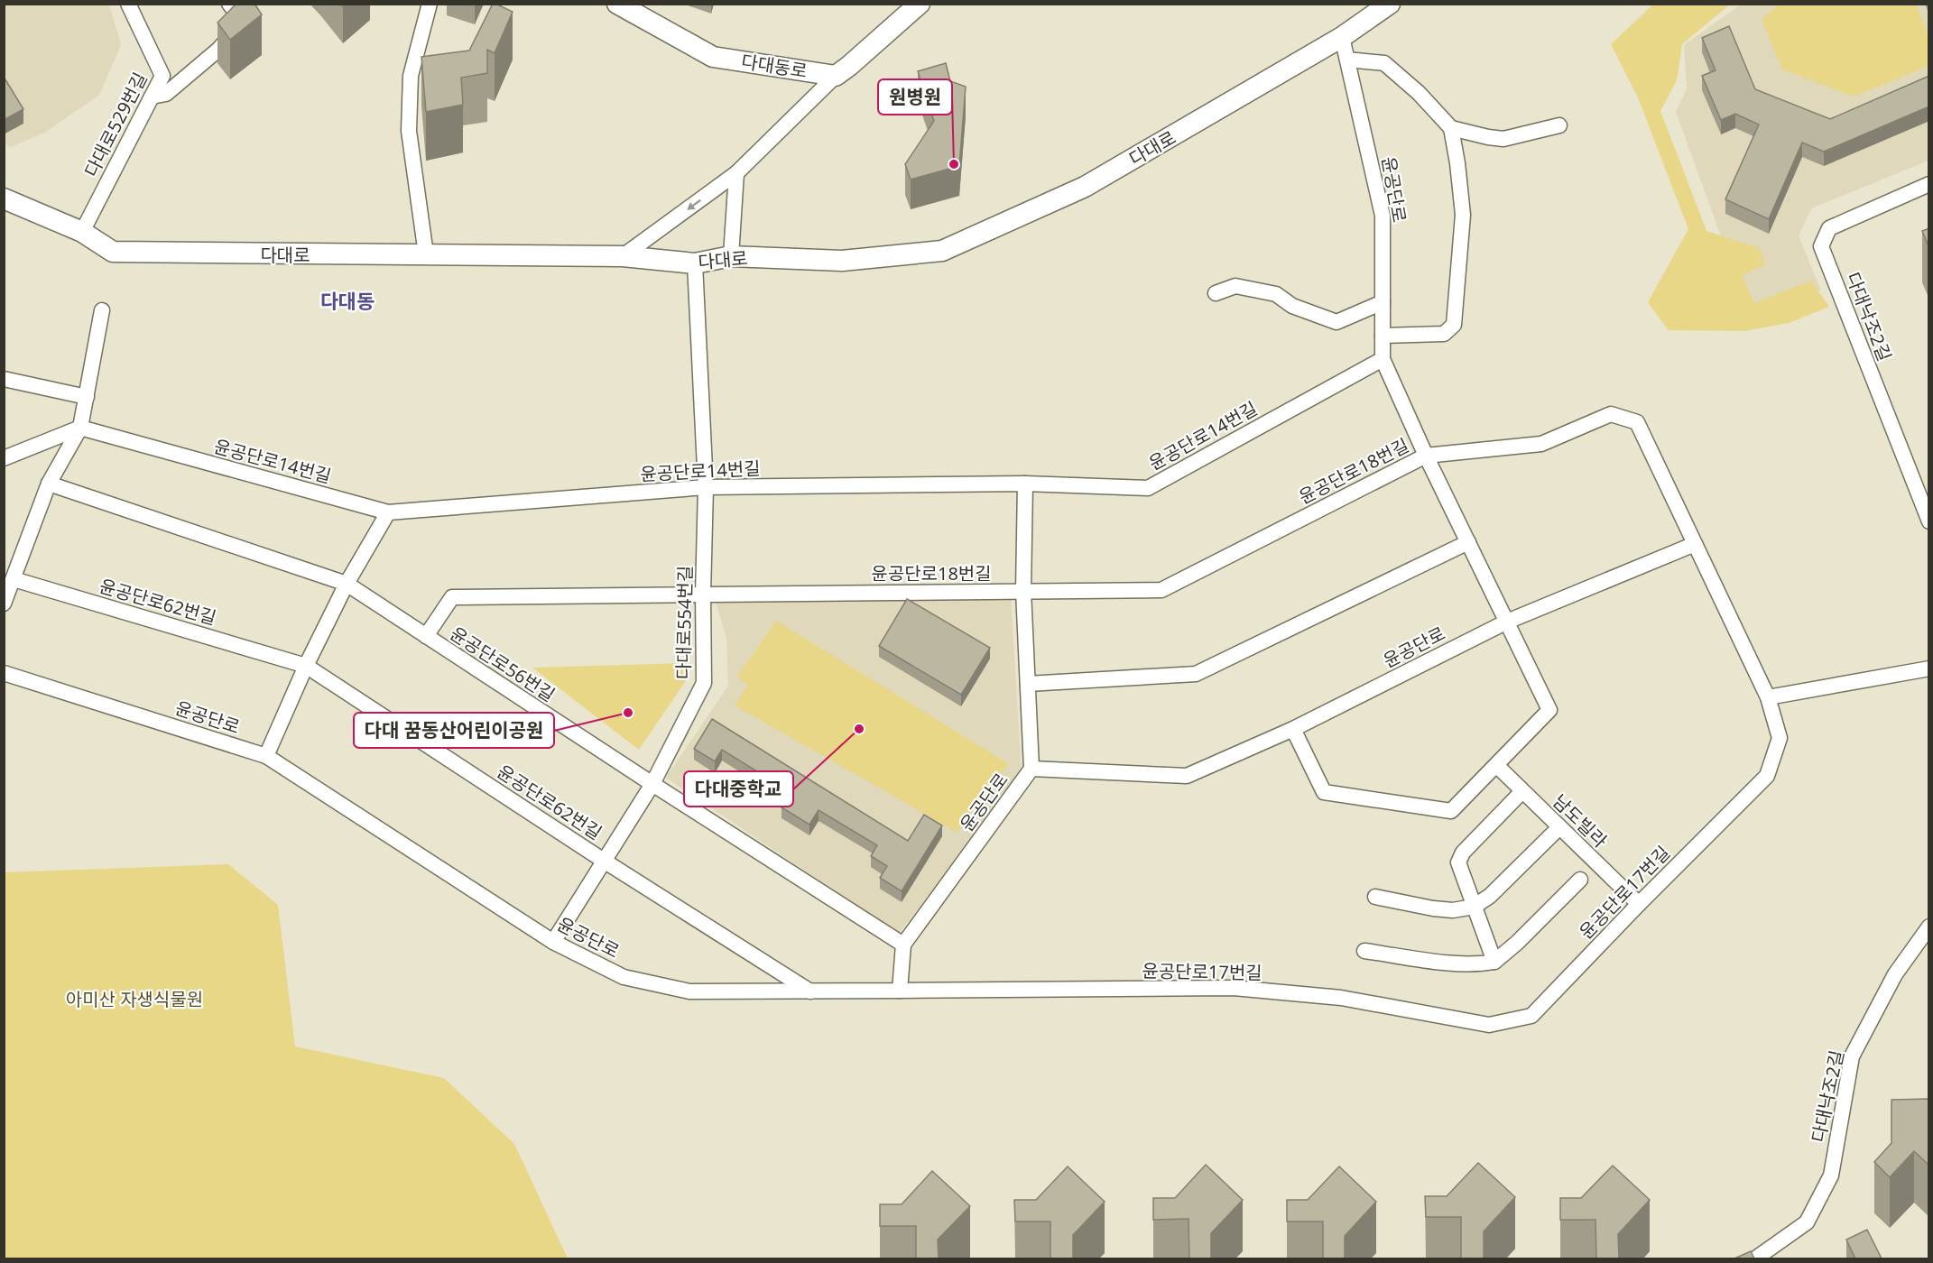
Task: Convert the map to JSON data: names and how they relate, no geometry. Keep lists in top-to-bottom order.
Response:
{
  "streets": {
    "main road": ["다대동로", "다대로"],
    "street": [
      "다대로529번길",
      "윤공단로",
      "다대낙조2길",
      "윤공단로14번길",
      "윤공단로18번길",
      "윤공단로62번길",
      "다대로554번길",
      "윤공단로56번길",
      "남도빌라",
      "윤공단로17번길"
    ]
  },
  "crossings": [
    ["다대로529번길", "다대로"],
    ["다대로", "윤공단로"],
    ["다대로", "다대로554번길"],
    ["윤공단로", "윤공단로14번길"],
    ["윤공단로", "윤공단로18번길"],
    ["윤공단로", "윤공단로62번길"],
    ["윤공단로", "다대로554번길"],
    ["윤공단로", "윤공단로56번길"],
    ["윤공단로", "윤공단로17번길"],
    ["윤공단로14번길", "다대로554번길"],
    ["윤공단로18번길", "다대로554번길"],
    ["윤공단로18번길", "윤공단로56번길"],
    ["윤공단로18번길", "윤공단로17번길"],
    ["윤공단로62번길", "다대로554번길"],
    ["다대로554번길", "윤공단로56번길"],
    ["남도빌라", "윤공단로17번길"]
  ],
  "districts": ["다대동"],
  "parks": ["아미산 자생식물원"],
  "places": ["원병원", "다대 꿈동산어린이공원", "다대중학교"]
}
